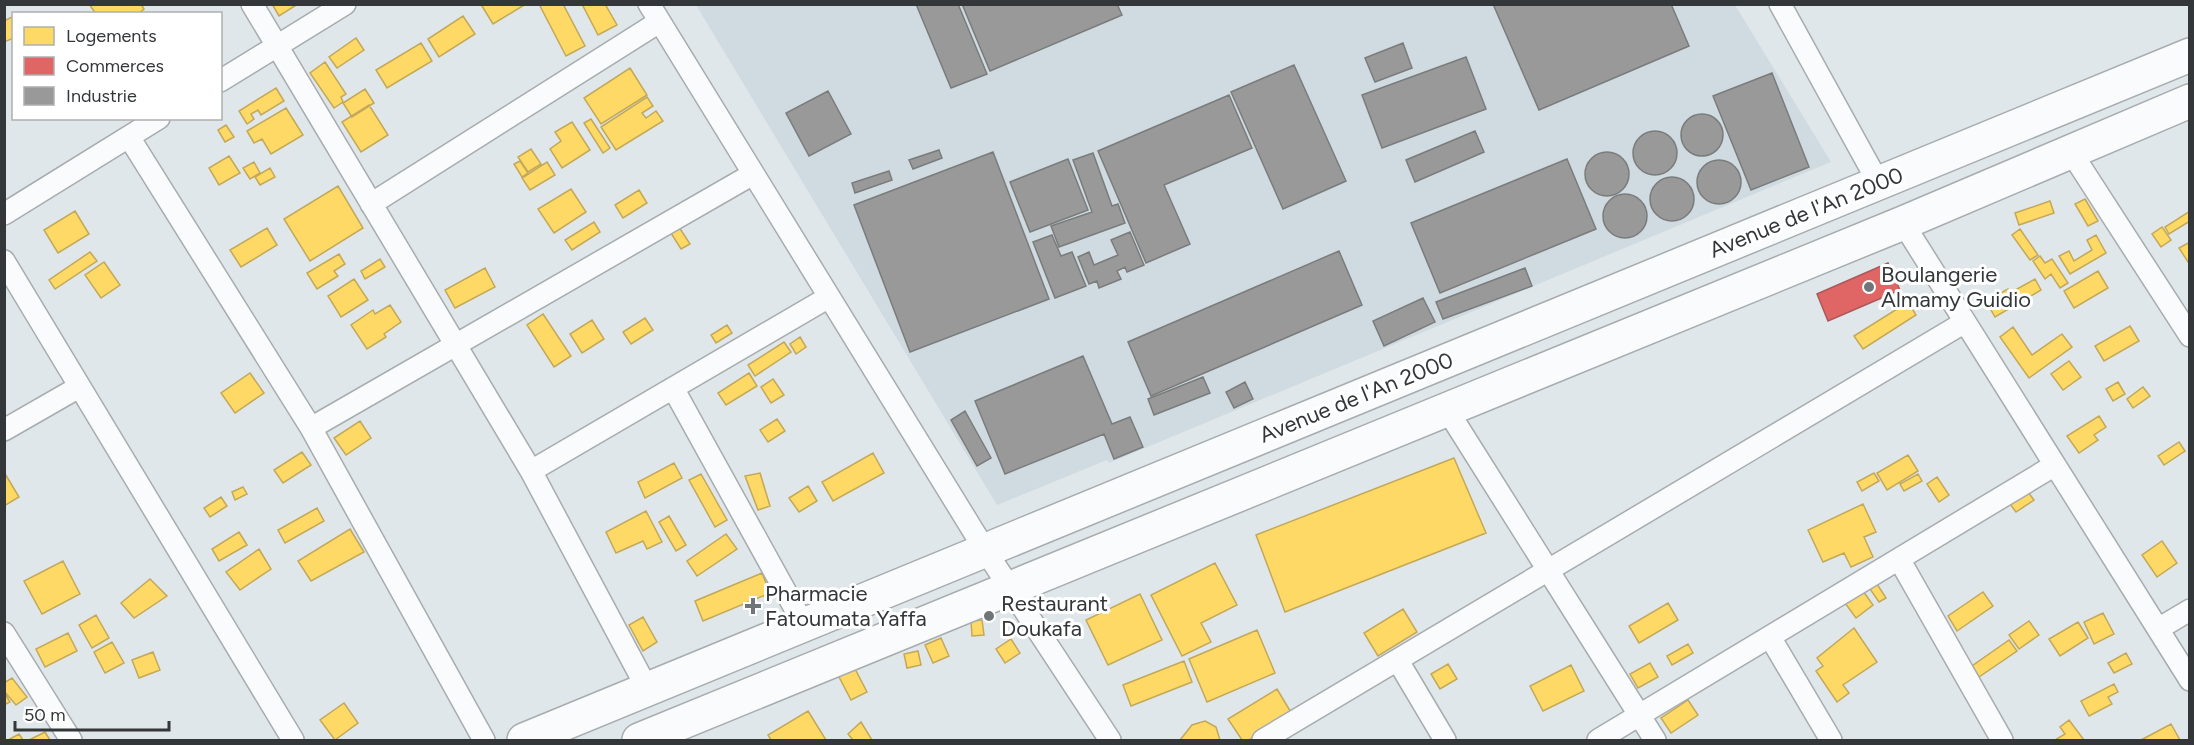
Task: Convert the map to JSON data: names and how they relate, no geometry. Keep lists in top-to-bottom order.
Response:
{
  "streets": {
    "main road": ["Avenue de l'An 2000"]
  },
  "places": {
    "other": ["Boulangerie Almamy Guidio", "Restaurant Doukafa"],
    "health": ["Pharmacie Fatoumata Yaffa"]
  },
  "legend": ["Logements", "Commerces", "Industrie"],
  "scale_bar": "50 m"
}
